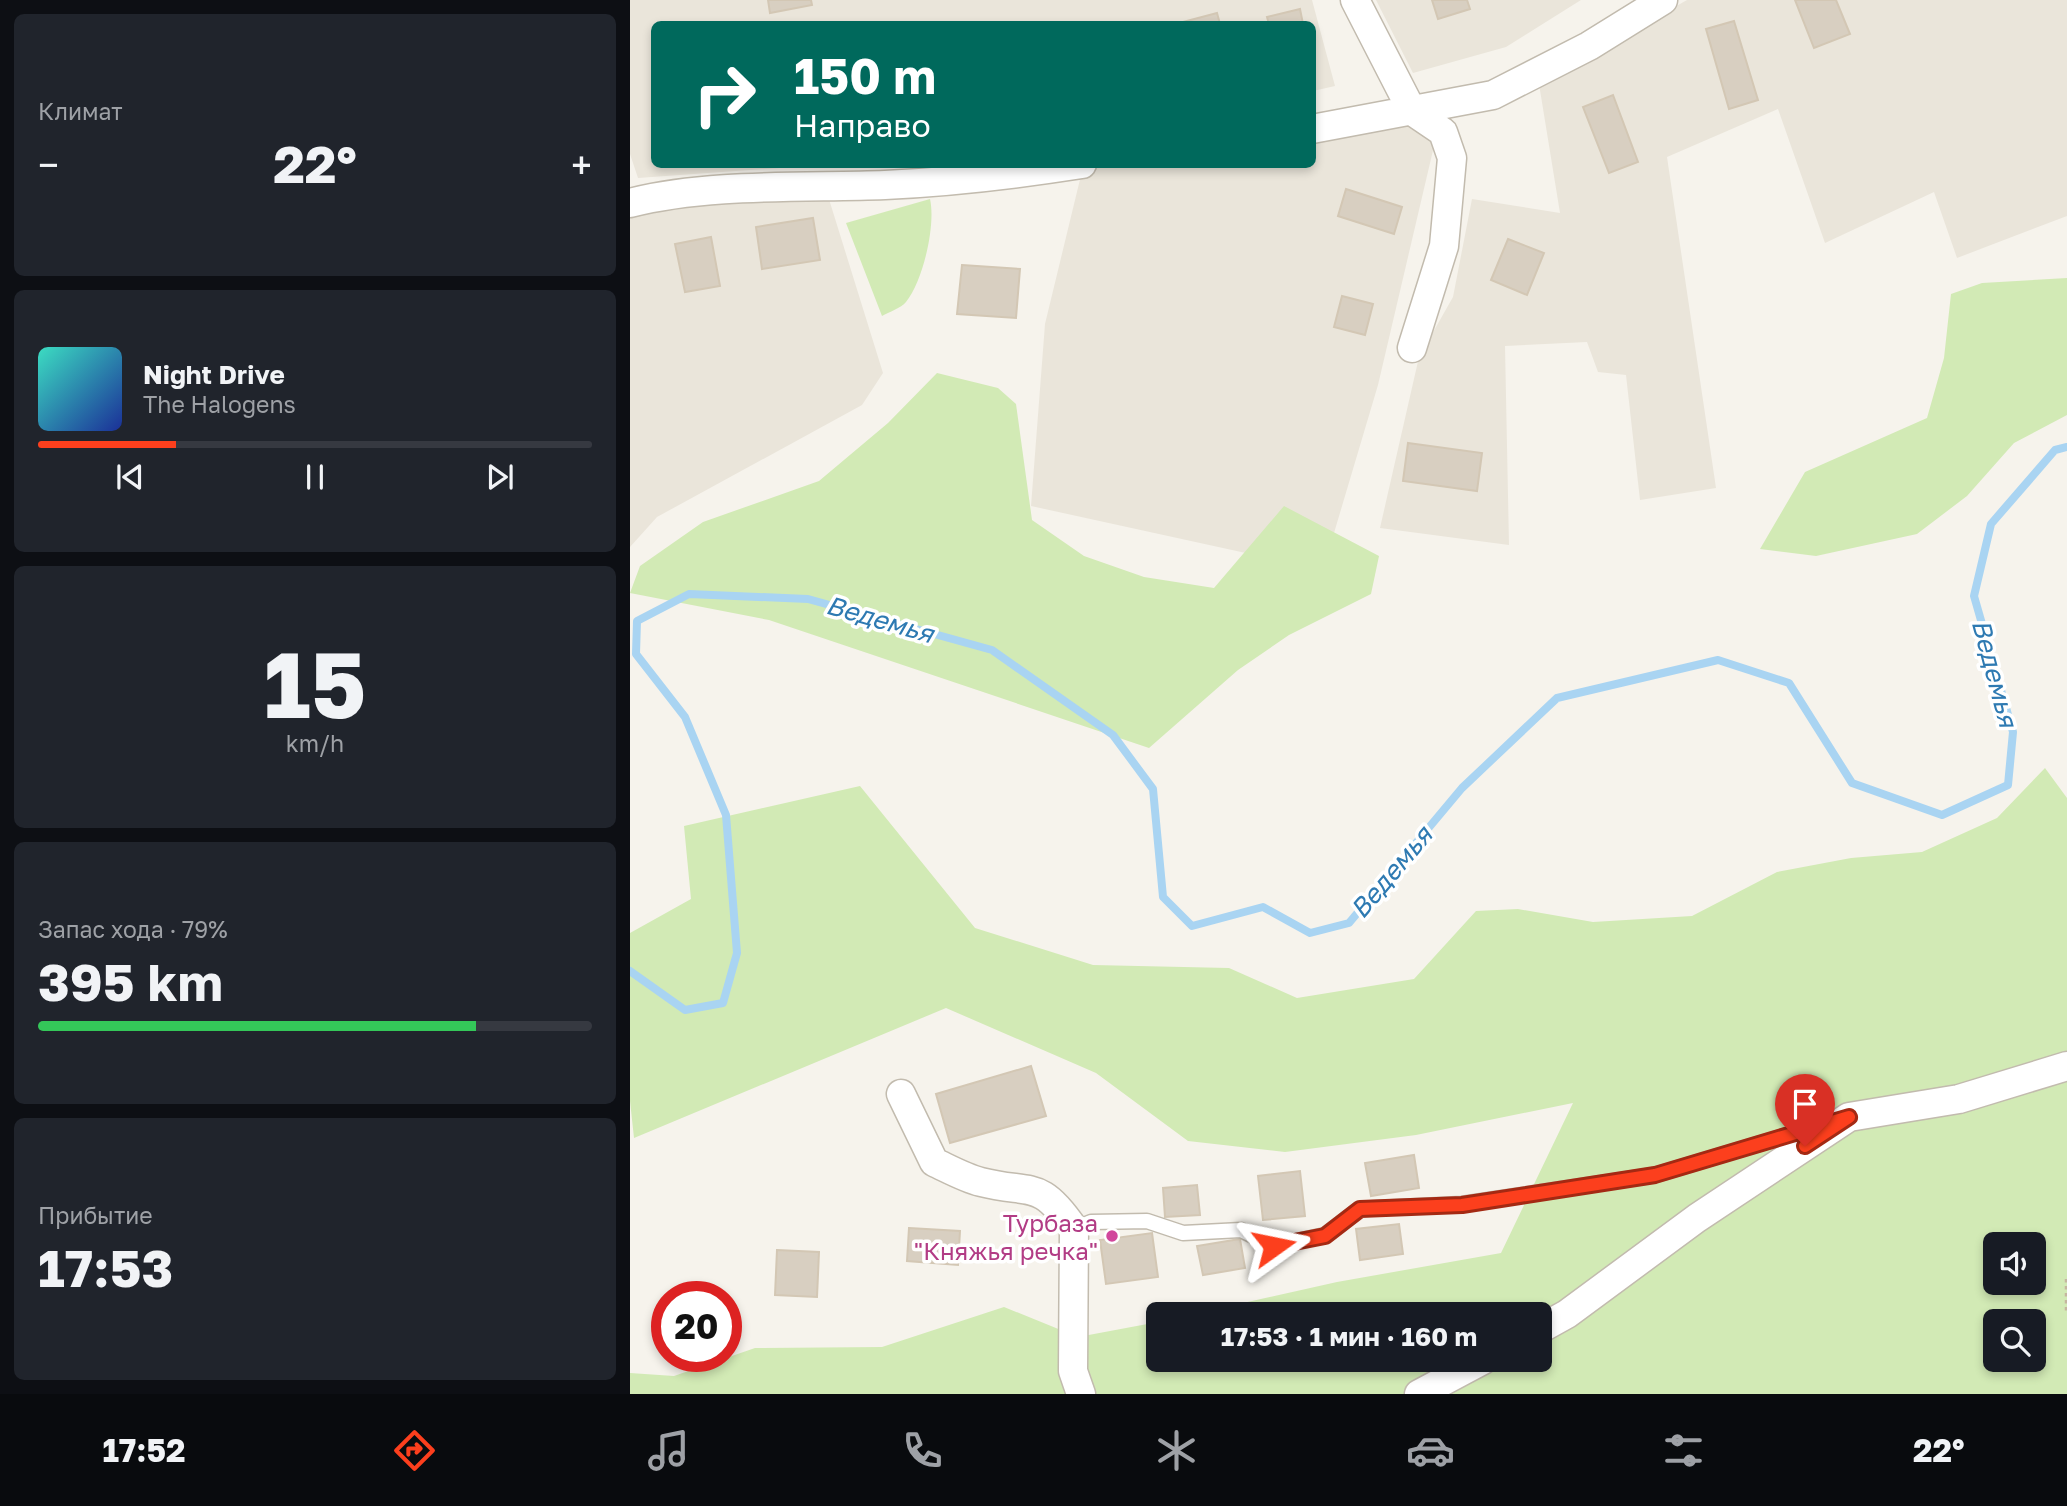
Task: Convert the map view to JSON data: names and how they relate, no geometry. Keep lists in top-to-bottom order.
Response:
{
  "water": ["Ведемья"],
  "places": ["Турбаза \"Княжья речка\""],
  "page": {
    "tile": [
      "Климат",
      ["15", "km/h"],
      ["Запас хода · 79%", "395 km"],
      ["Прибытие", "17:53"]
    ],
    "turn": ["150 m", "Направо"],
    "heat": ["−", "22°", "+"],
    "song": ["Night Drive", "The Halogens"],
    "limit": "20",
    "trip": "17:53 · 1 мин · 160 m",
    "tabs": ["17:52", "22°"]
  }
}
